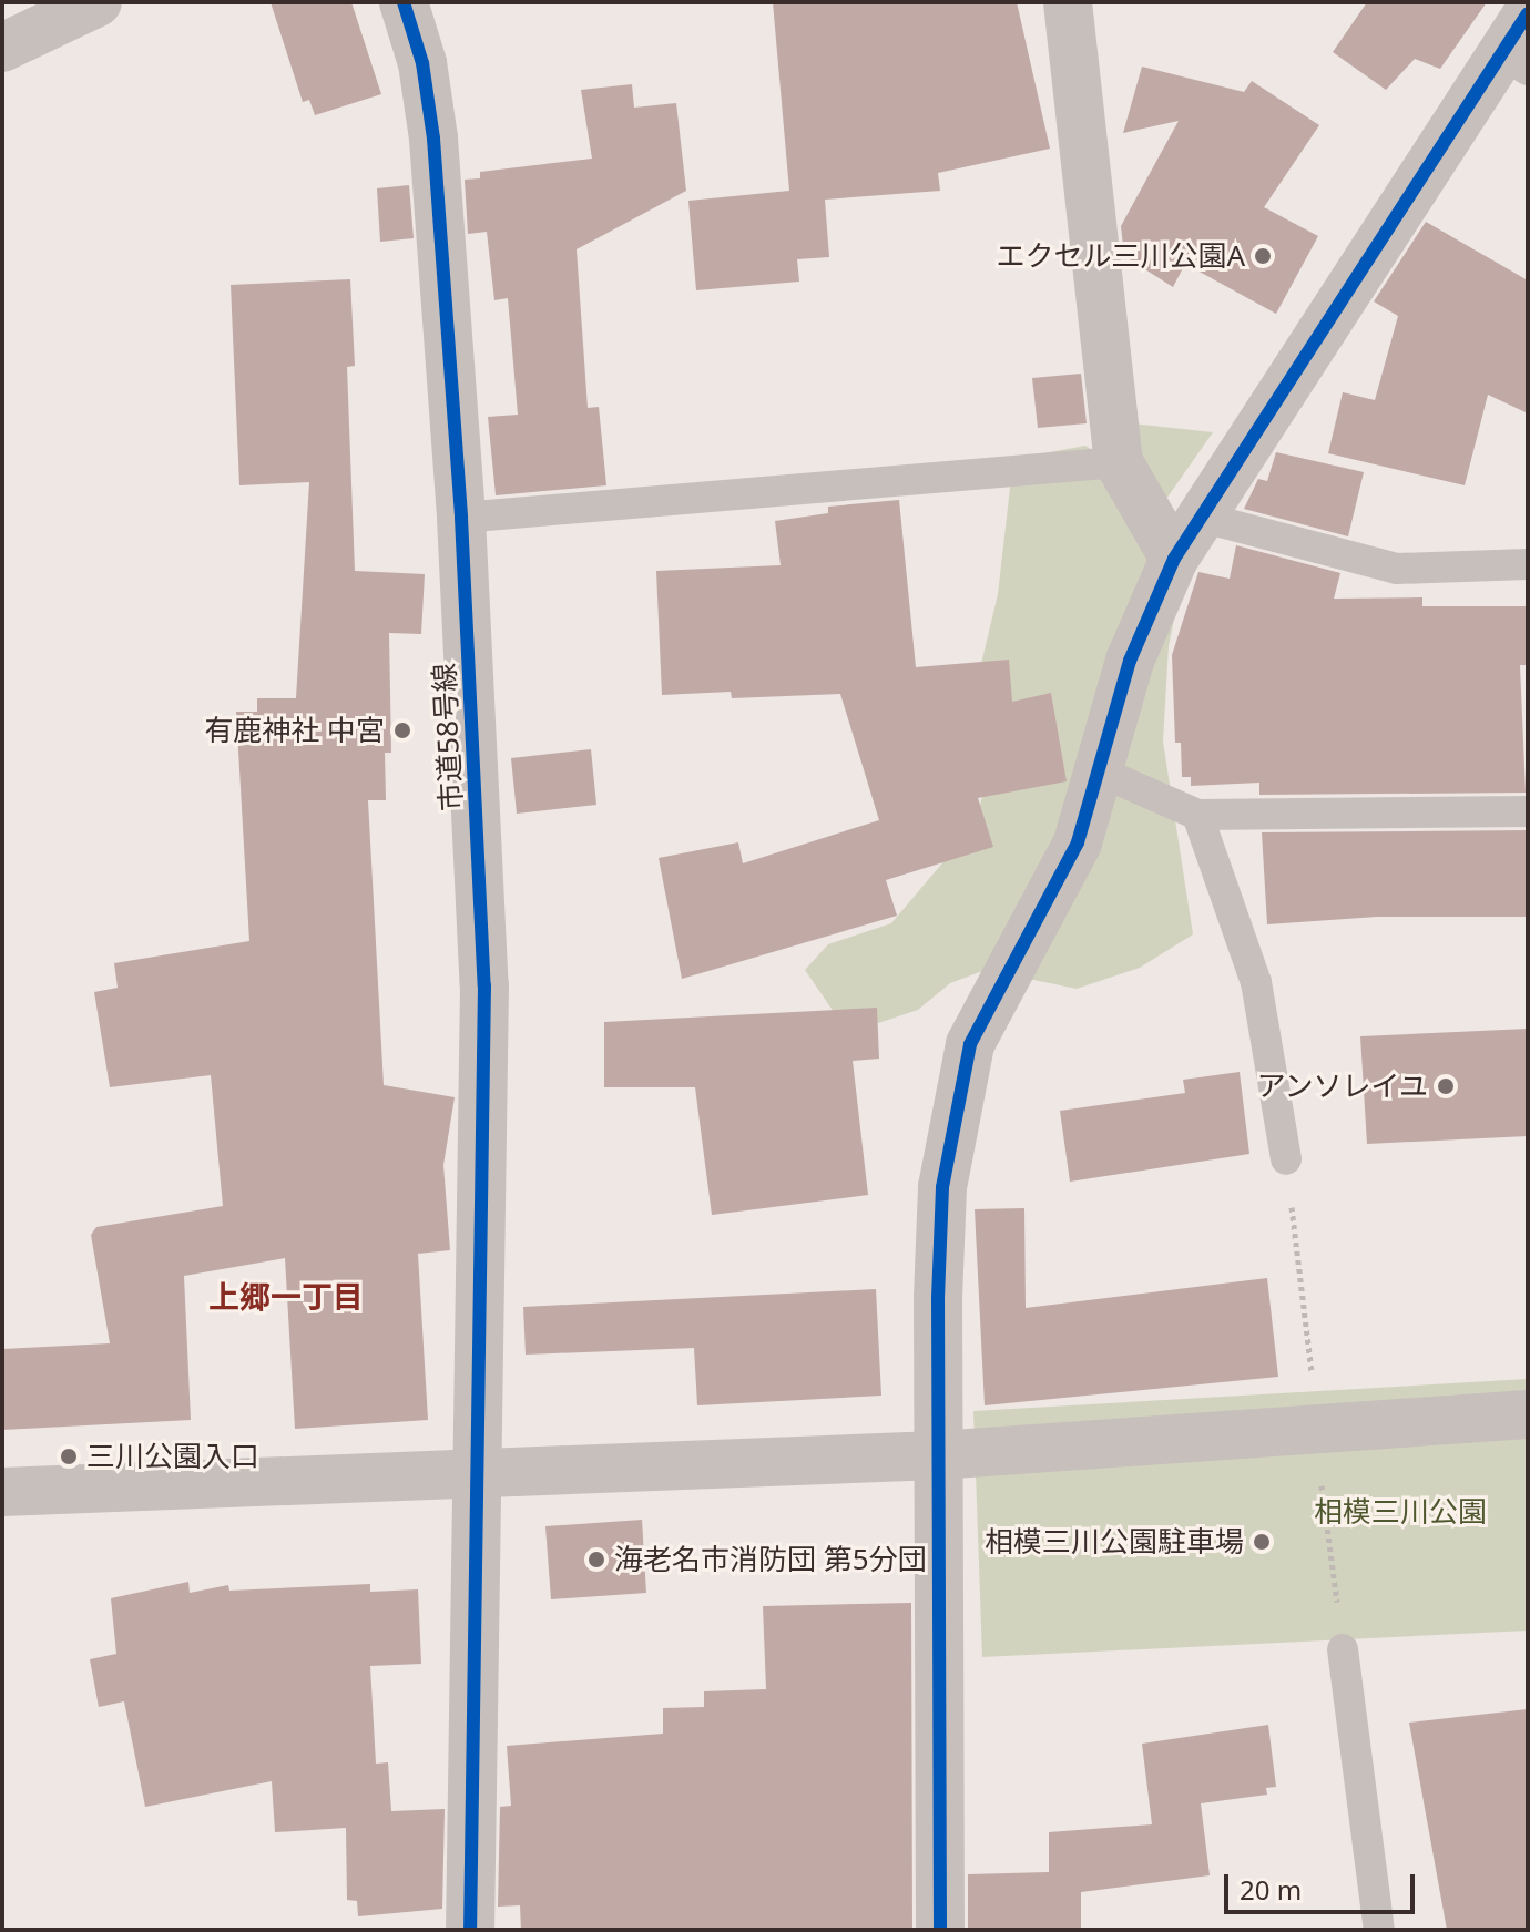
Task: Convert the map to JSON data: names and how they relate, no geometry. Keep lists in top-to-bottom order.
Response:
{
  "streets": {
    "street": ["市道58号線"]
  },
  "districts": ["上郷一丁目"],
  "parks": ["相模三川公園"],
  "places": [
    "エクセル三川公園A",
    "有鹿神社 中宮",
    "アンソレイユ",
    "三川公園入口",
    "相模三川公園駐車場",
    "海老名市消防団 第5分団"
  ],
  "scale_bar": "20 m"
}
